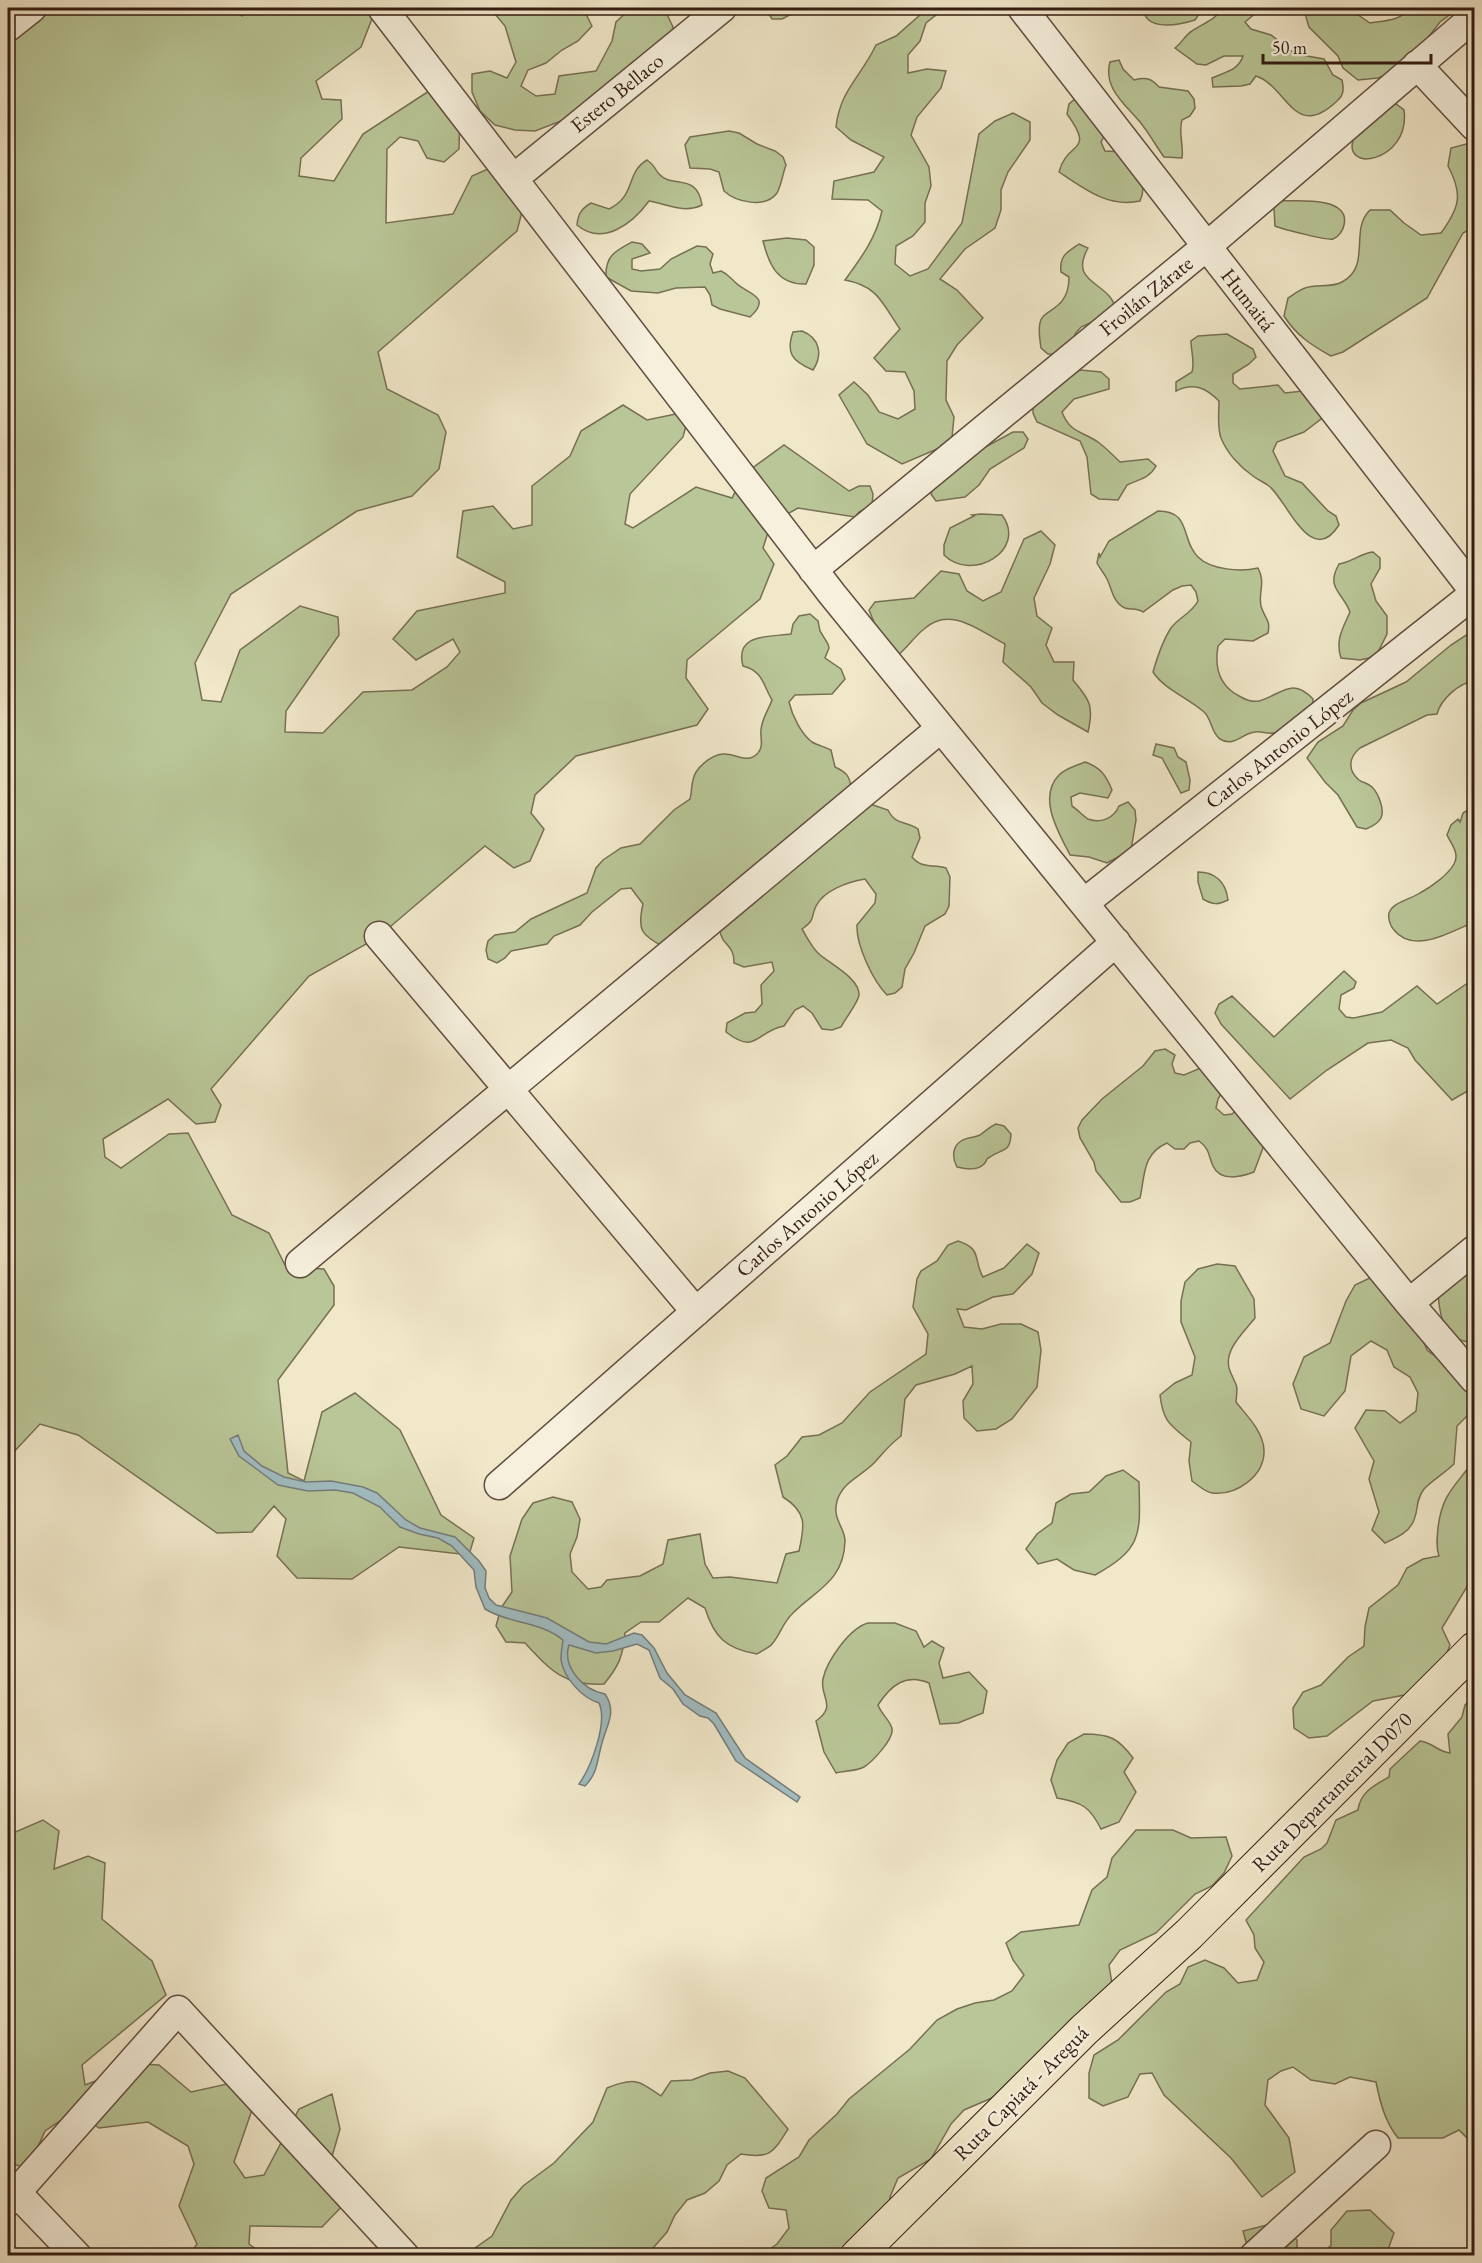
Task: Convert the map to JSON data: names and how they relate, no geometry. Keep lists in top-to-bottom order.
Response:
{
  "streets": {
    "main road": ["Ruta Departamental D070", "Ruta Capiatá - Areguá"],
    "street": [
      "Estero Bellaco",
      "Froilán Zárate",
      "Humaitá",
      "Carlos Antonio López"
    ]
  },
  "crossings": [
    ["Froilán Zárate", "Humaitá"],
    ["Humaitá", "Carlos Antonio López"],
    ["Ruta Departamental D070", "Ruta Capiatá - Areguá"]
  ],
  "scale_bar": "50 m"
}
